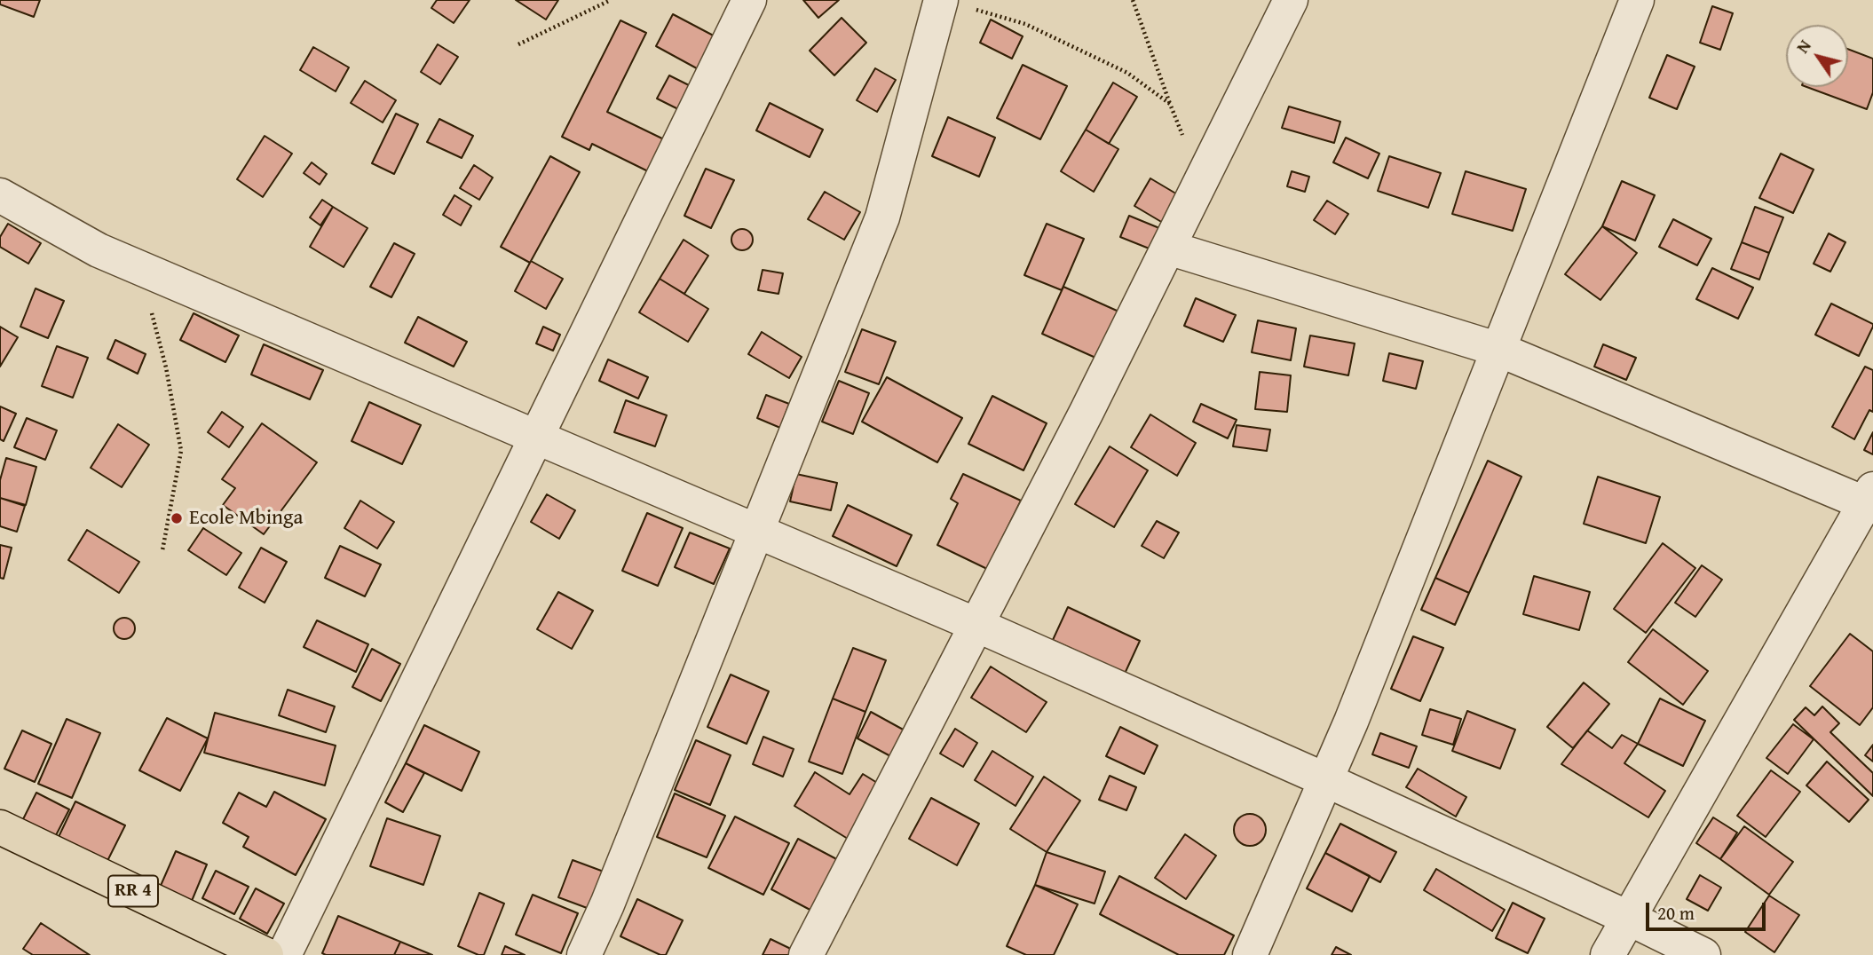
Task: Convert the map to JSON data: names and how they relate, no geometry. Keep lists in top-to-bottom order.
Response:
{
  "streets": {
    "main road": ["RR 4"]
  },
  "places": ["Ecole Mbinga"],
  "scale_bar": "20 m",
  "north": "top left"
}
